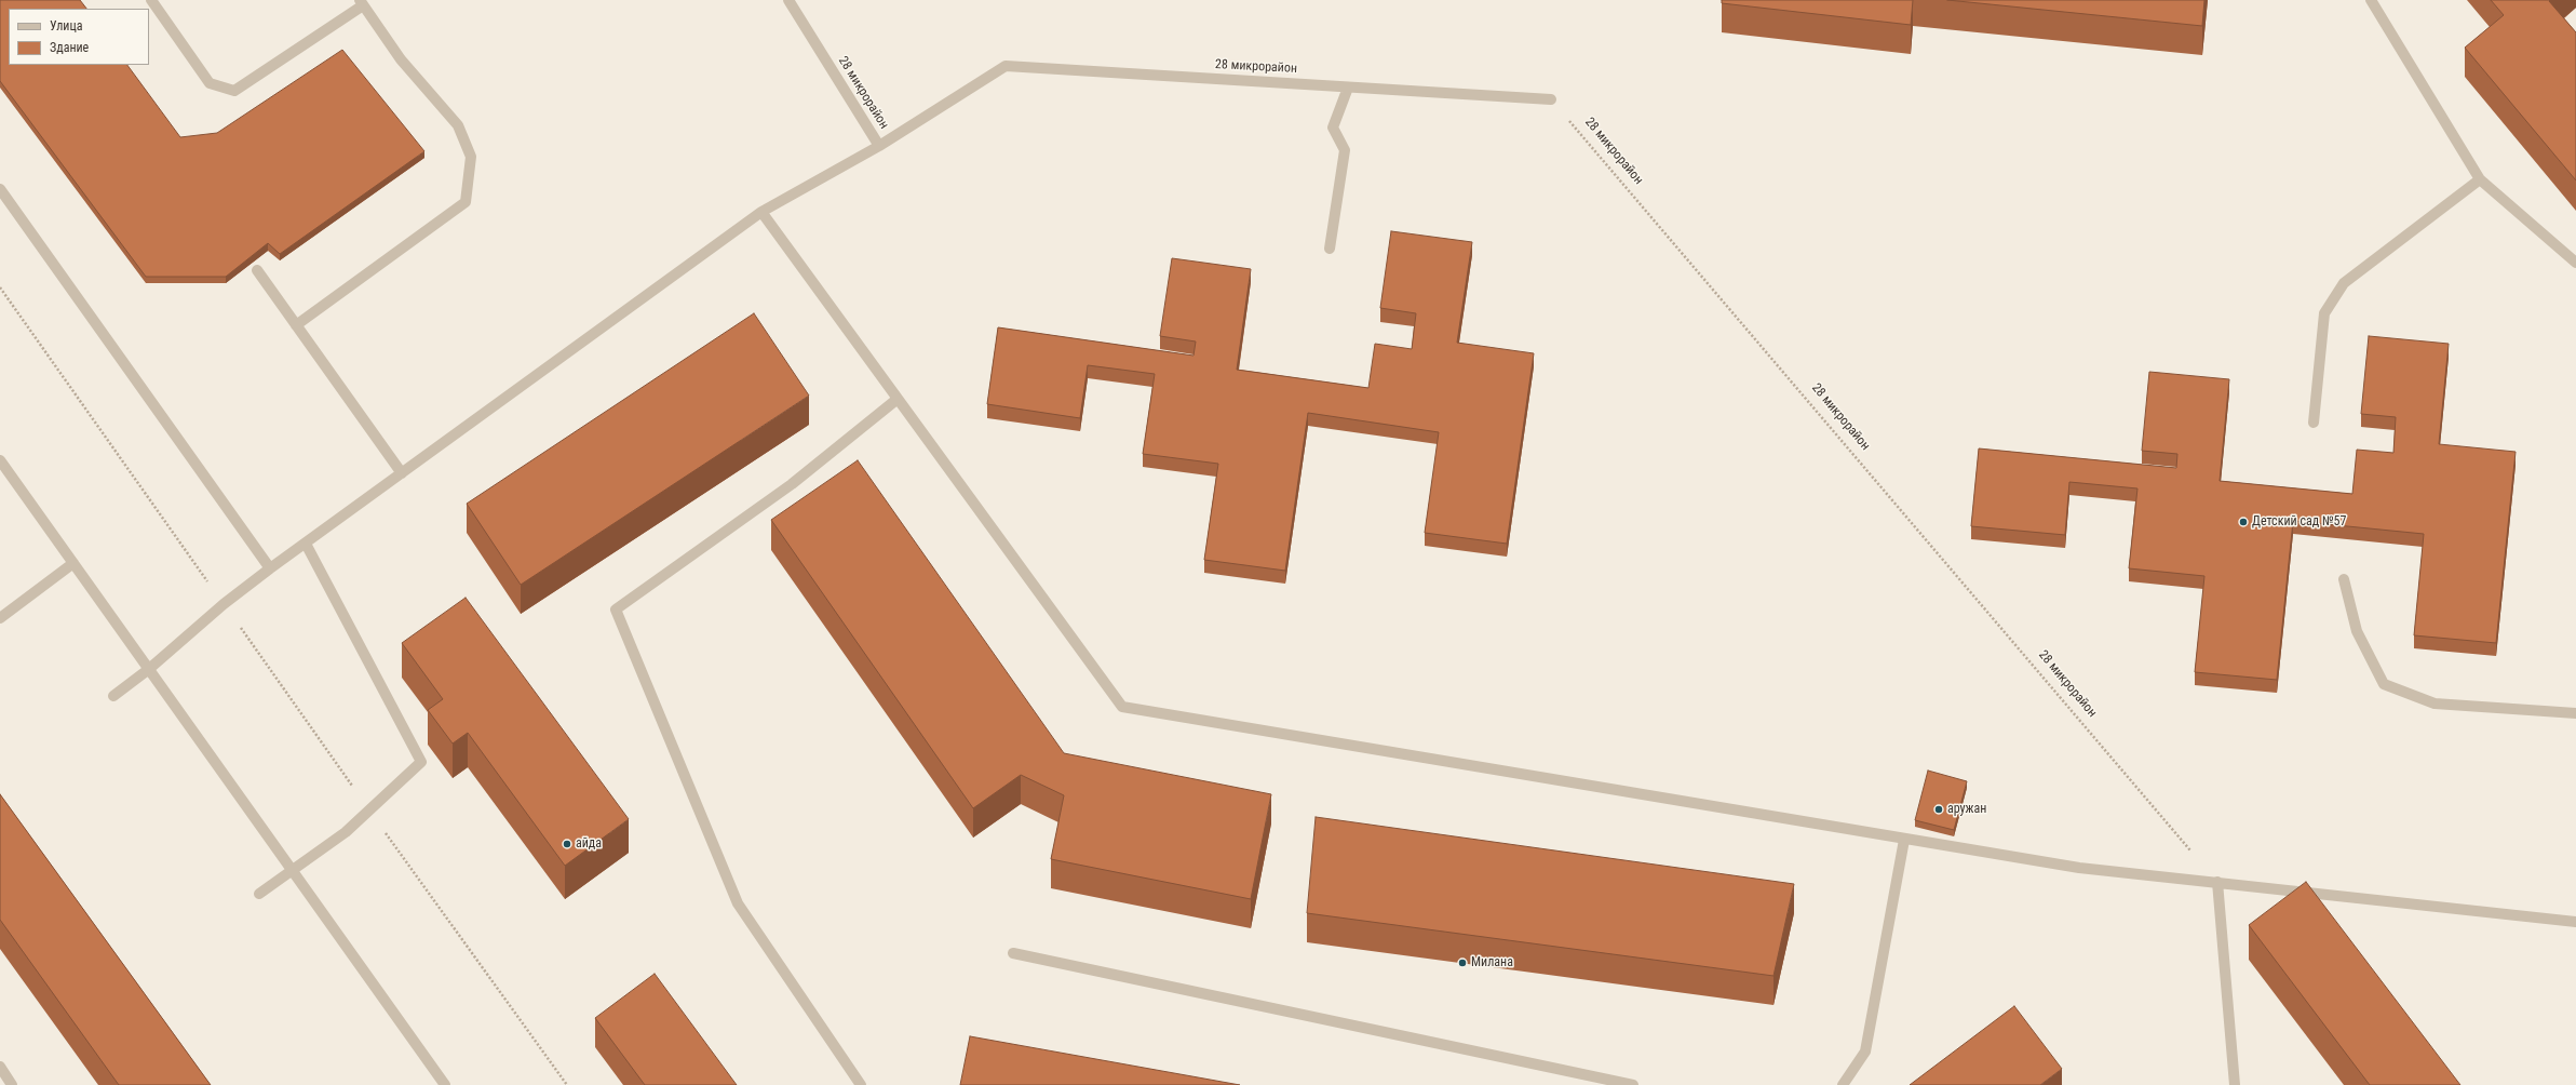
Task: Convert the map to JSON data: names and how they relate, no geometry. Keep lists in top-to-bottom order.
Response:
{
  "streets": {
    "street": ["28 микрорайон"]
  },
  "places": [
    "Детский сад №57",
    "аружан",
    "айда",
    "Милана"
  ],
  "legend": ["Улица", "Здание"]
}
